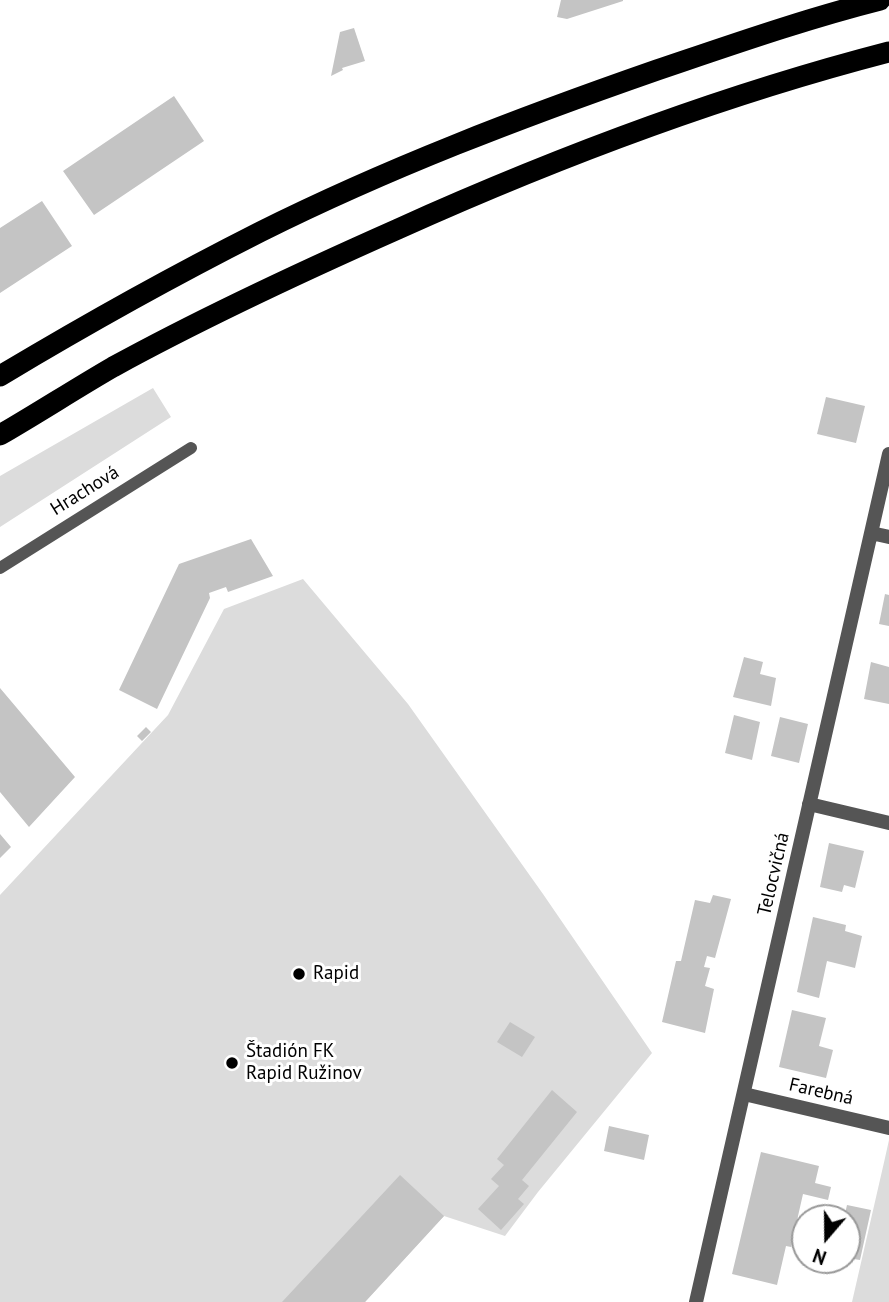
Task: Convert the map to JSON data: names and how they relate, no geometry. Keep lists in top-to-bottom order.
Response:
{
  "streets": {
    "street": ["Telocvičná", "Farebná"],
    "lane": ["Hrachová"]
  },
  "crossings": [
    ["Telocvičná", "Farebná"]
  ],
  "places": ["Rapid", "Štadión FK Rapid Ružinov"],
  "north": "bottom"
}
